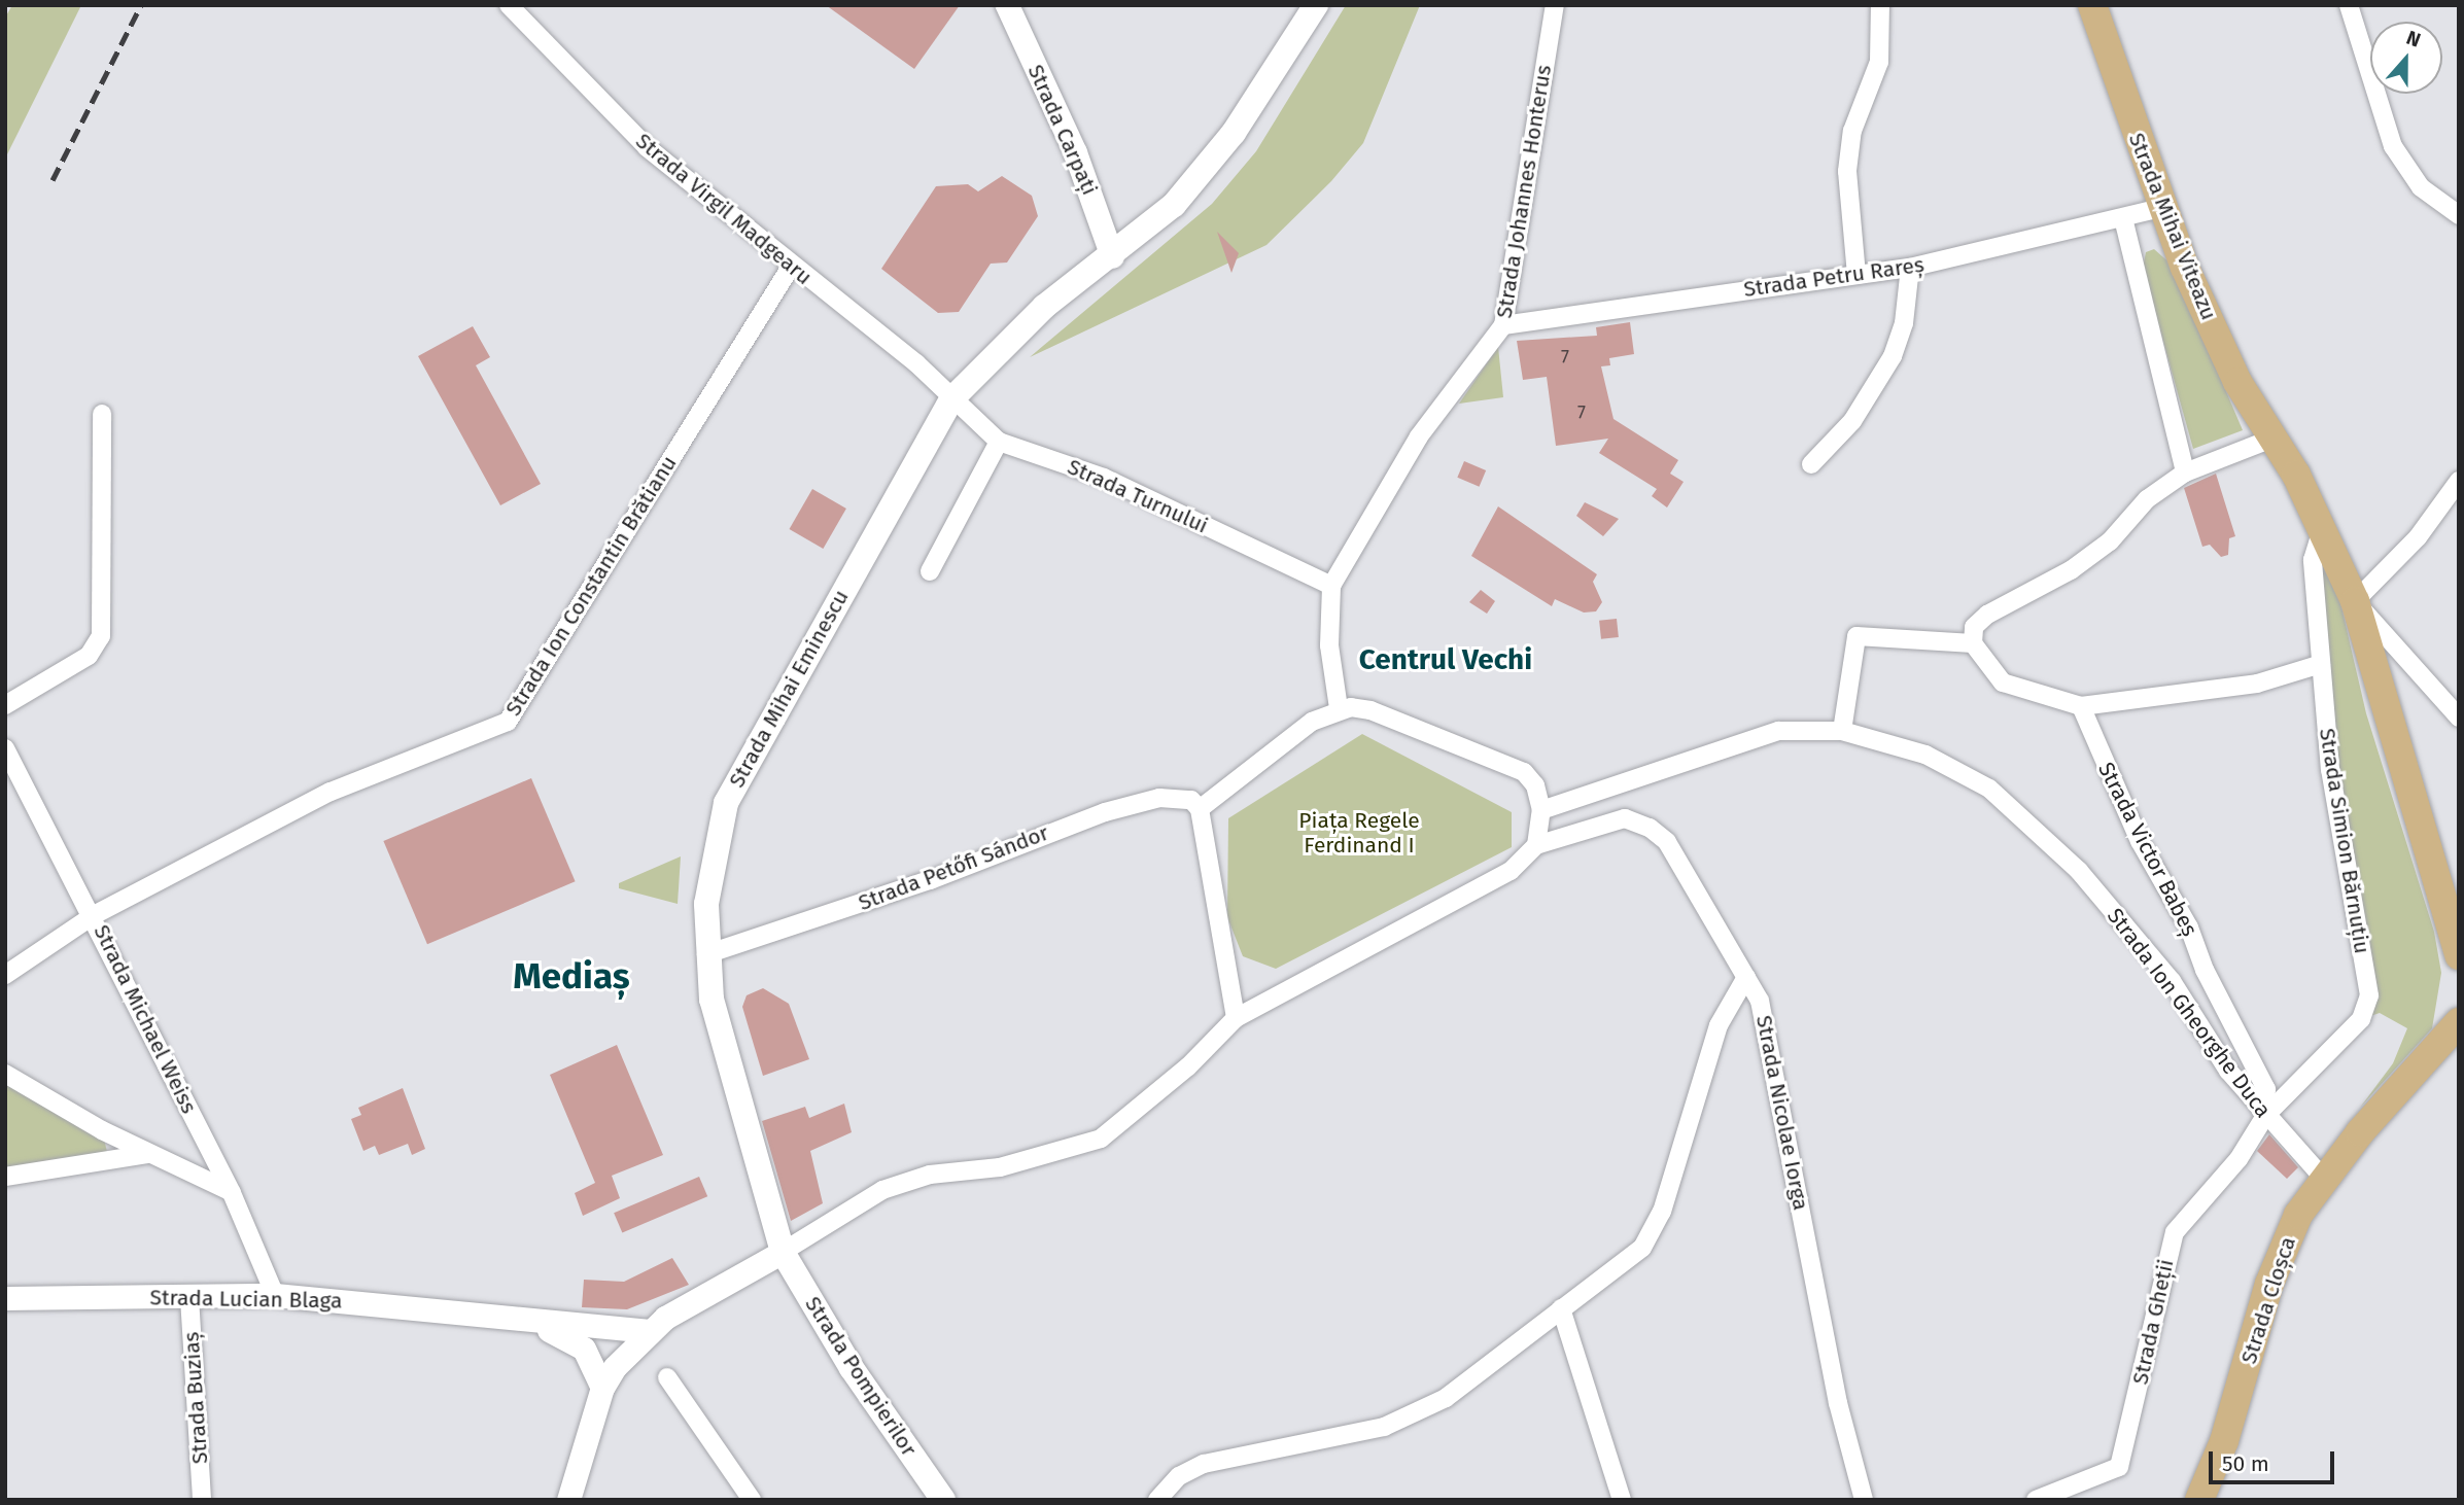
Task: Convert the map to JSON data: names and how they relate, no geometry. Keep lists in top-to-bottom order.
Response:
{
  "streets": {
    "main road": [
      "Strada Mihai Viteazu",
      "Strada Mihai Eminescu",
      "Strada Cloșca",
      "Strada Pompierilor"
    ],
    "street": [
      "Strada Carpați",
      "Strada Johannes Honterus",
      "Strada Virgil Madgearu",
      "Strada Petru Rareș",
      "Strada Turnului",
      "Strada Ion Constantin Brătianu",
      "Strada Simion Bărnuțiu",
      "Strada Victor Babeș",
      "Strada Petőfi Sándor",
      "Strada Ion Gheorghe Duca",
      "Strada Michael Weiss",
      "Strada Nicolae Iorga",
      "Strada Lucian Blaga",
      "Strada Gheții",
      "Strada Buziaș"
    ]
  },
  "crossings": [
    ["Strada Carpați", "Strada Mihai Eminescu"],
    ["Strada Johannes Honterus", "Strada Petru Rareș"],
    ["Strada Johannes Honterus", "Strada Turnului"],
    ["Strada Virgil Madgearu", "Strada Turnului"],
    ["Strada Virgil Madgearu", "Strada Ion Constantin Brătianu"],
    ["Strada Virgil Madgearu", "Strada Mihai Eminescu"],
    ["Strada Mihai Viteazu", "Strada Petru Rareș"],
    ["Strada Mihai Viteazu", "Strada Simion Bărnuțiu"],
    ["Strada Turnului", "Strada Mihai Eminescu"],
    ["Strada Ion Constantin Brătianu", "Strada Michael Weiss"],
    ["Strada Mihai Eminescu", "Strada Petőfi Sándor"],
    ["Strada Mihai Eminescu", "Strada Pompierilor"],
    ["Strada Simion Bărnuțiu", "Strada Victor Babeș"],
    ["Strada Simion Bărnuțiu", "Strada Ion Gheorghe Duca"],
    ["Strada Simion Bărnuțiu", "Strada Gheții"],
    ["Strada Victor Babeș", "Strada Ion Gheorghe Duca"],
    ["Strada Victor Babeș", "Strada Gheții"],
    ["Strada Ion Gheorghe Duca", "Strada Cloșca"],
    ["Strada Ion Gheorghe Duca", "Strada Gheții"],
    ["Strada Michael Weiss", "Strada Lucian Blaga"],
    ["Strada Lucian Blaga", "Strada Buziaș"]
  ],
  "districts": ["Centrul Vechi", "Mediaș"],
  "parks": ["Piața Regele Ferdinand I"],
  "house_numbers": ["7", "7"],
  "scale_bar": "50 m",
  "north": "top"
}
